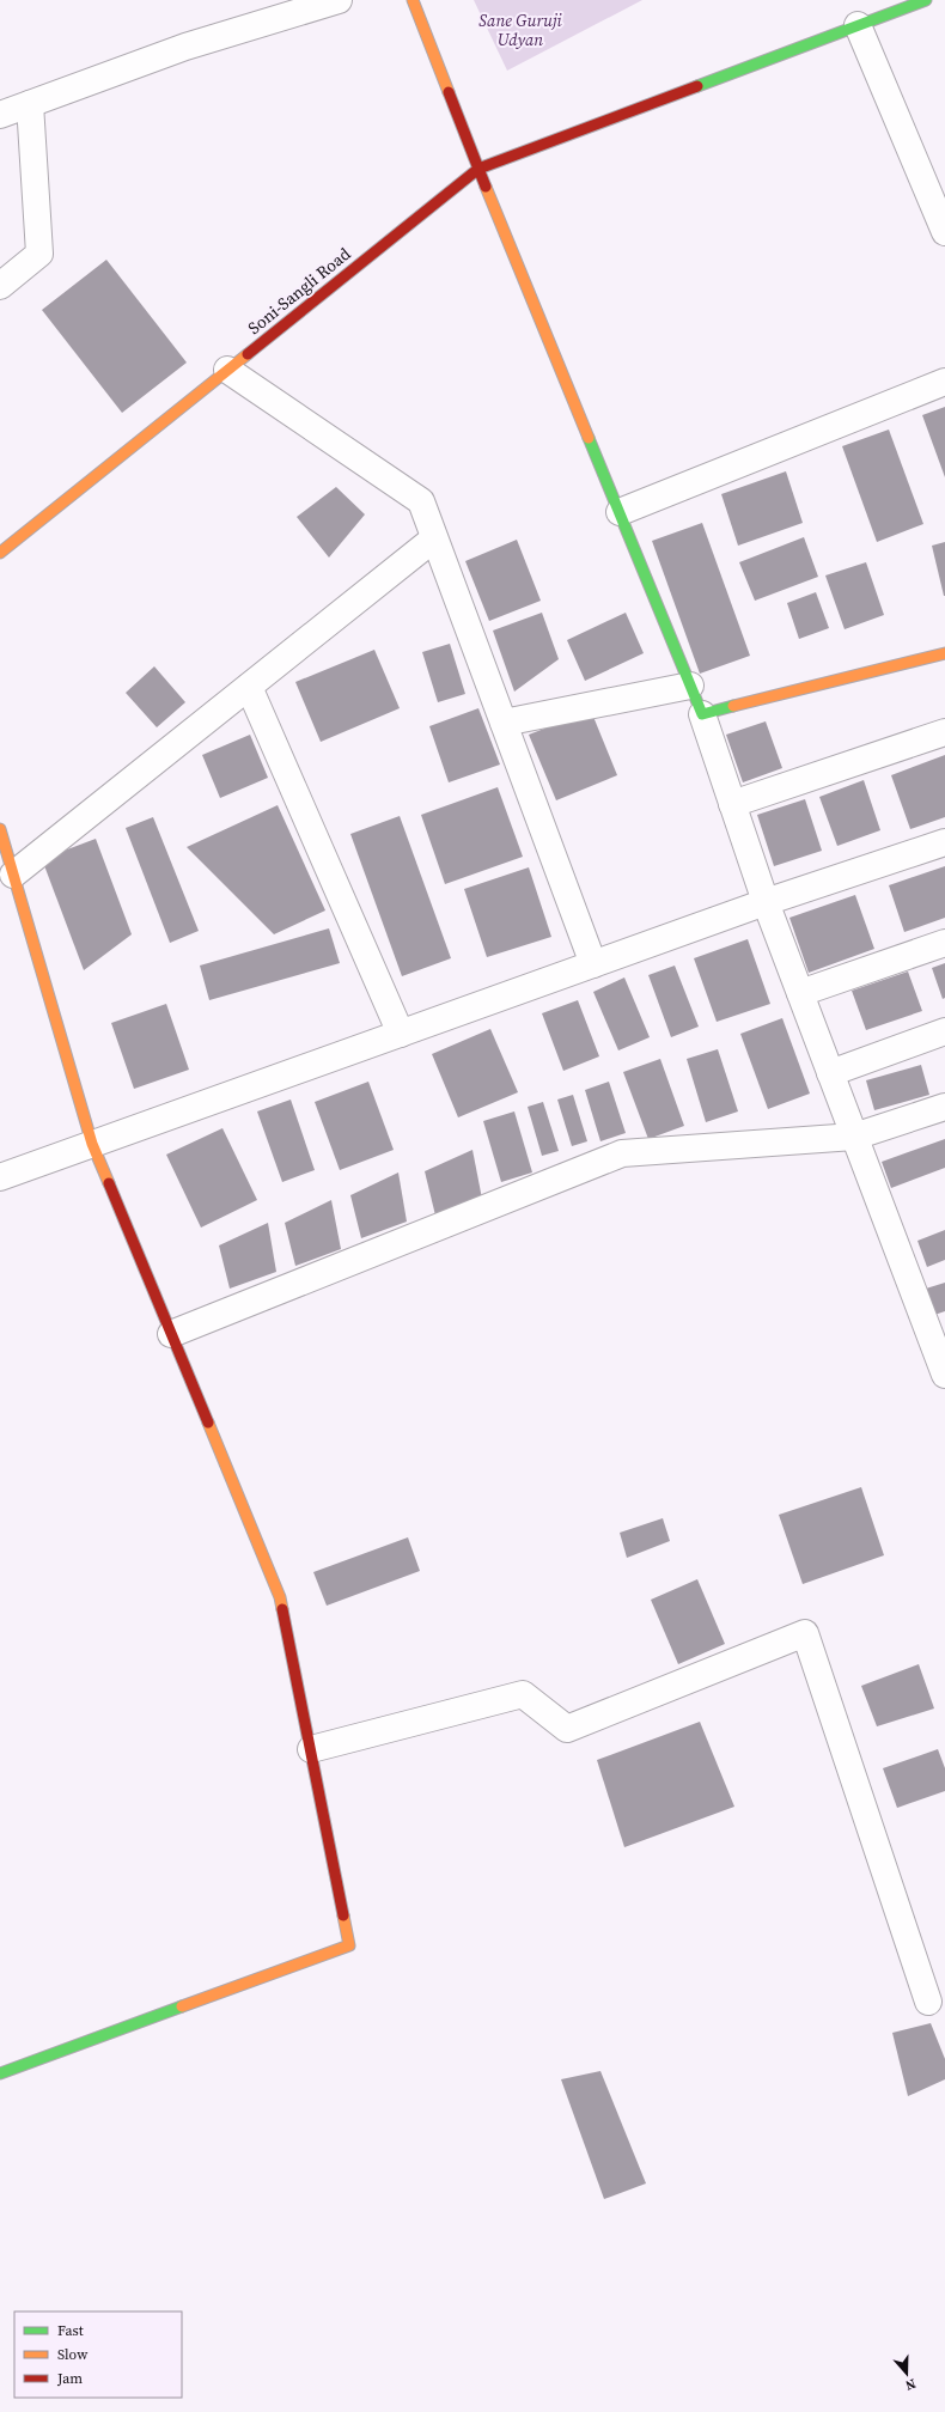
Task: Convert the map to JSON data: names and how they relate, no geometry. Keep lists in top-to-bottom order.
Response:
{
  "streets": {
    "street": ["Soni-Sangli Road"]
  },
  "parks": ["Sane Guruji Udyan"],
  "legend": ["Fast", "Slow", "Jam"],
  "north": "bottom"
}
